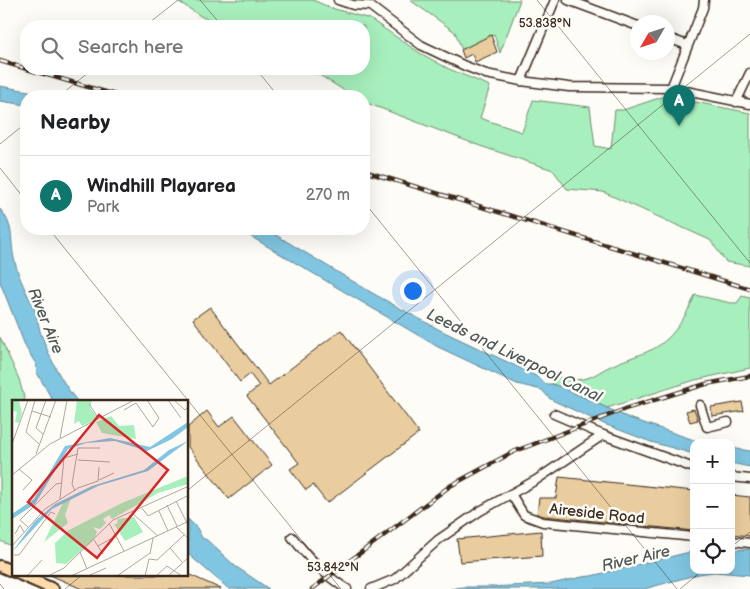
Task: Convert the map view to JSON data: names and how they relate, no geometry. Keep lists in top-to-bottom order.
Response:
{
  "streets": {
    "street": ["Aireside Road"]
  },
  "water": ["River Aire", "Leeds and Liverpool Canal"],
  "north": "bottom left",
  "page": {
    "search": "Search here",
    "pins": "A",
    "heading": "Nearby",
    "list": [
      {
        "mark": "A",
        "name": "Windhill Playarea",
        "note": "Park",
        "value": "270 m"
      }
    ],
    "map_buttons": ["+", "−"]
  },
  "coordinates": ["53.838°N", "53.842°N"]
}
